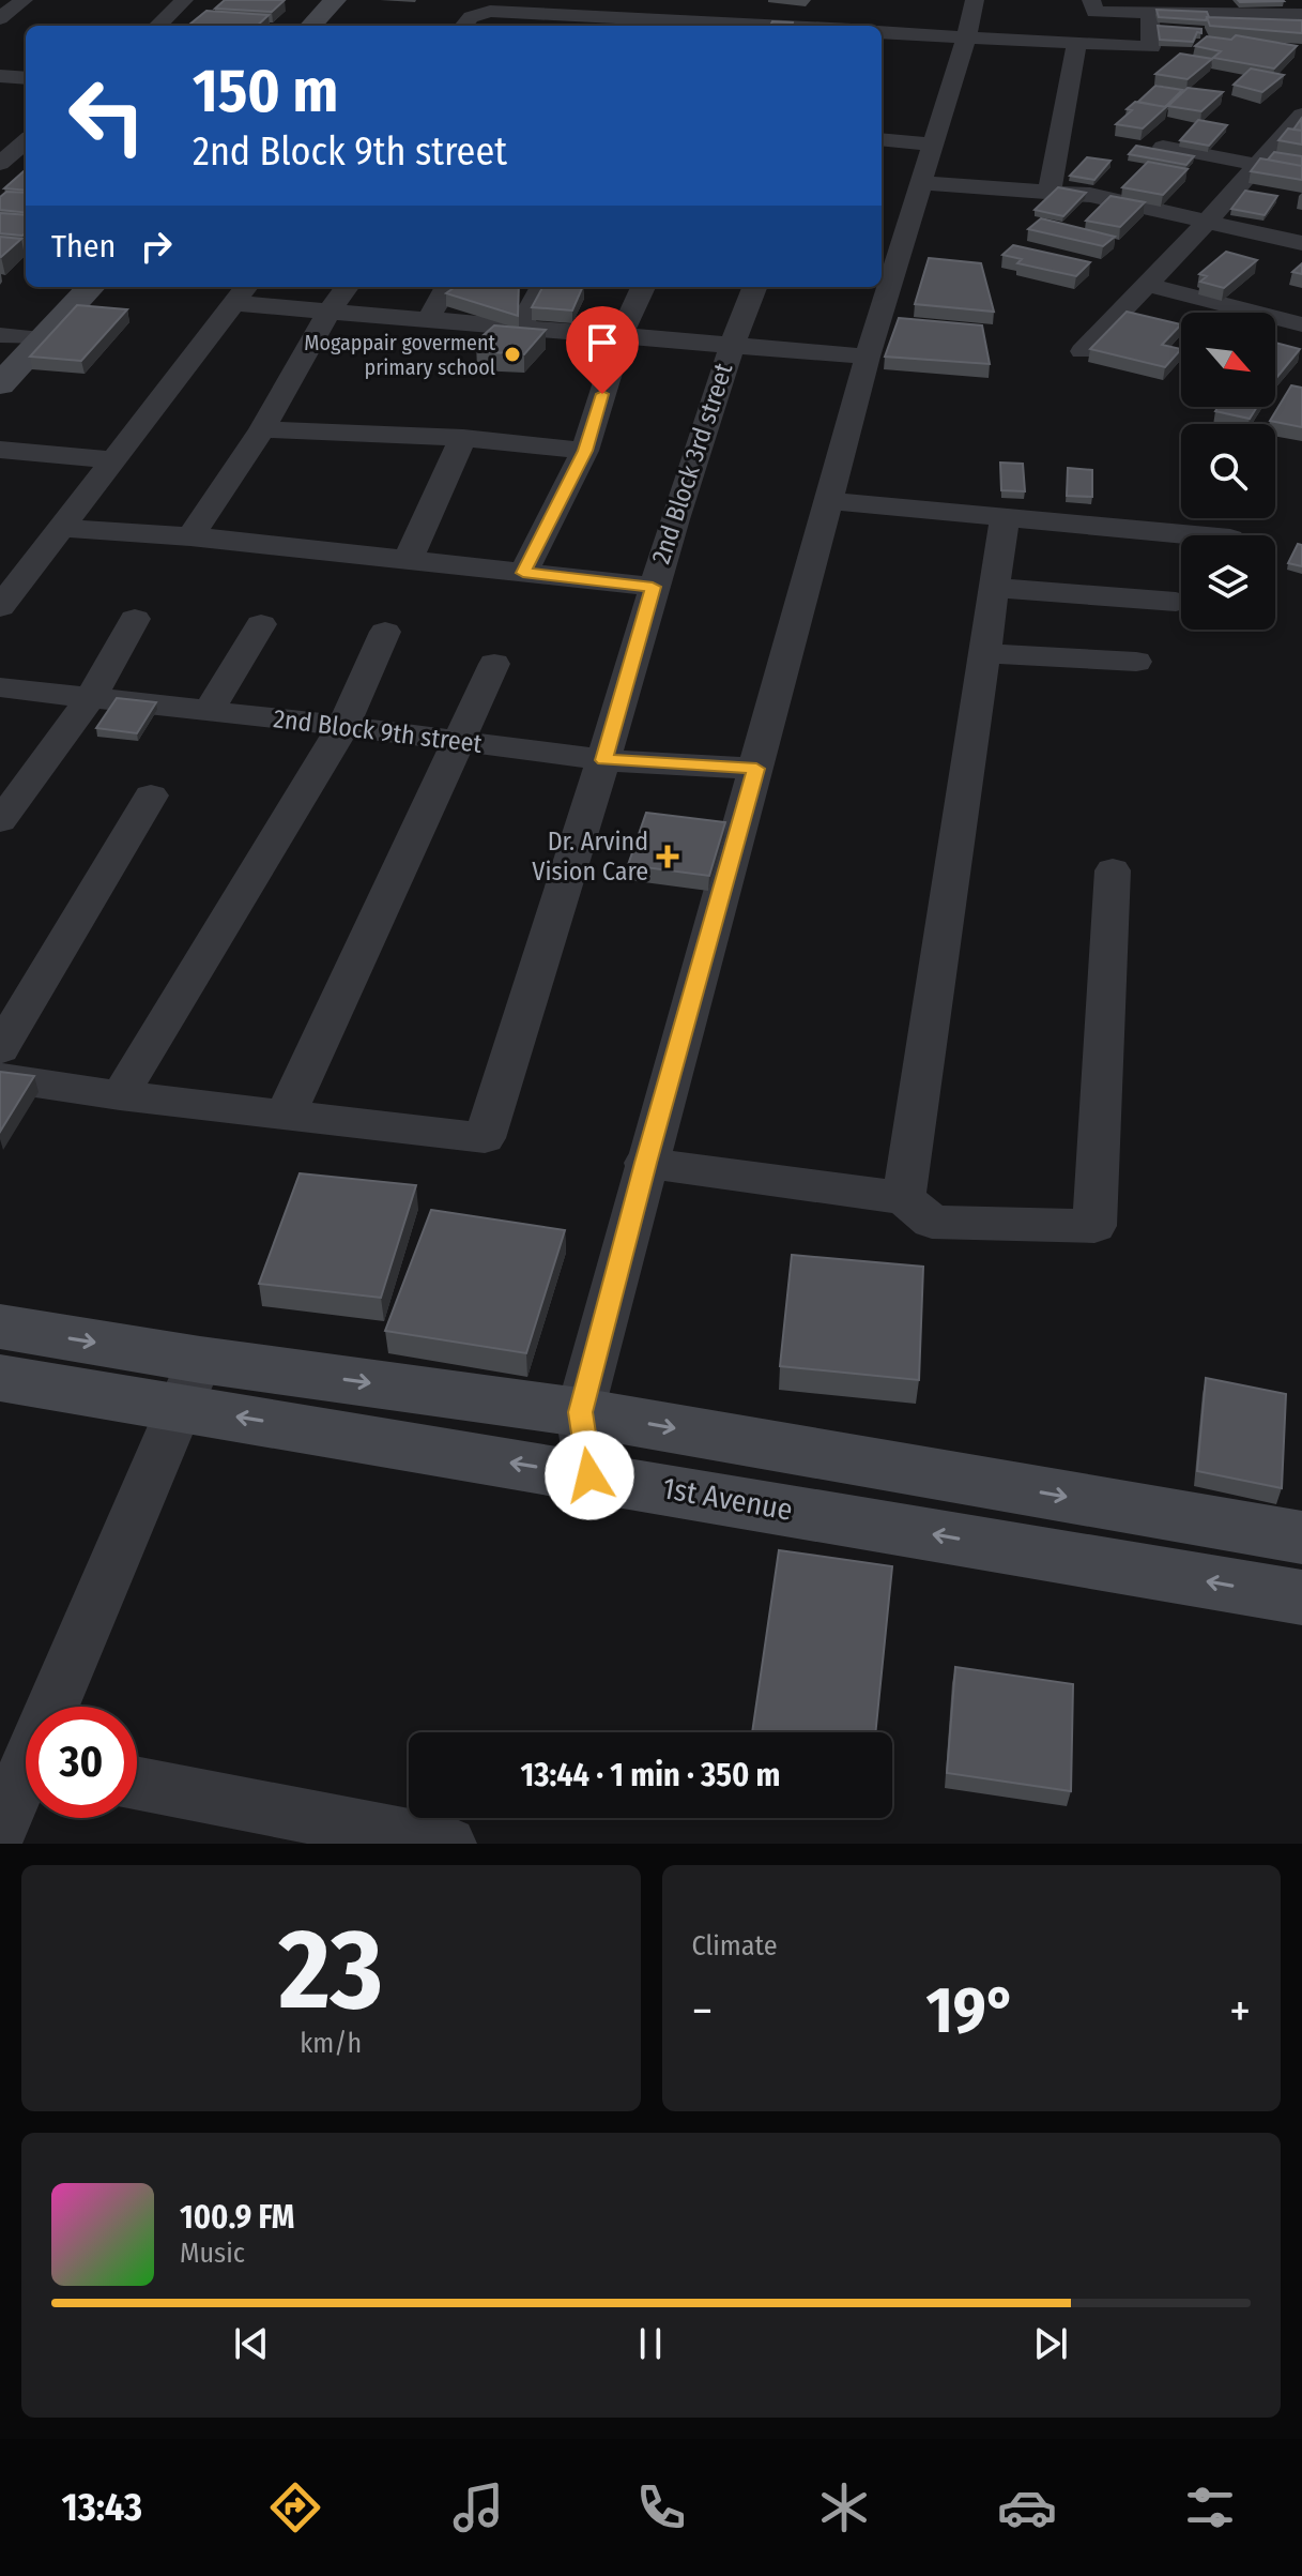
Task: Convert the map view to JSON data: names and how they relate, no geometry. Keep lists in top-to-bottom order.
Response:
{
  "streets": {
    "main road": ["1st Avenue"],
    "street": ["2nd Block 3rd street", "2nd Block 9th street"]
  },
  "crossings": [
    ["2nd Block 3rd street", "2nd Block 9th street"]
  ],
  "places": {
    "other": ["Mogappair goverment primary school"],
    "health": ["Dr. Arvind Vision Care"]
  },
  "north": "bottom right",
  "page": {
    "turn": ["150 m", "2nd Block 9th street"],
    "then": "Then",
    "limit": "30",
    "trip": "13:44 · 1 min · 350 m",
    "tile": [
      ["23", "km/h"],
      "Climate"
    ],
    "heat": ["−", "19°", "+"],
    "song": ["100.9 FM", "Music"],
    "tabs": "13:43"
  }
}
